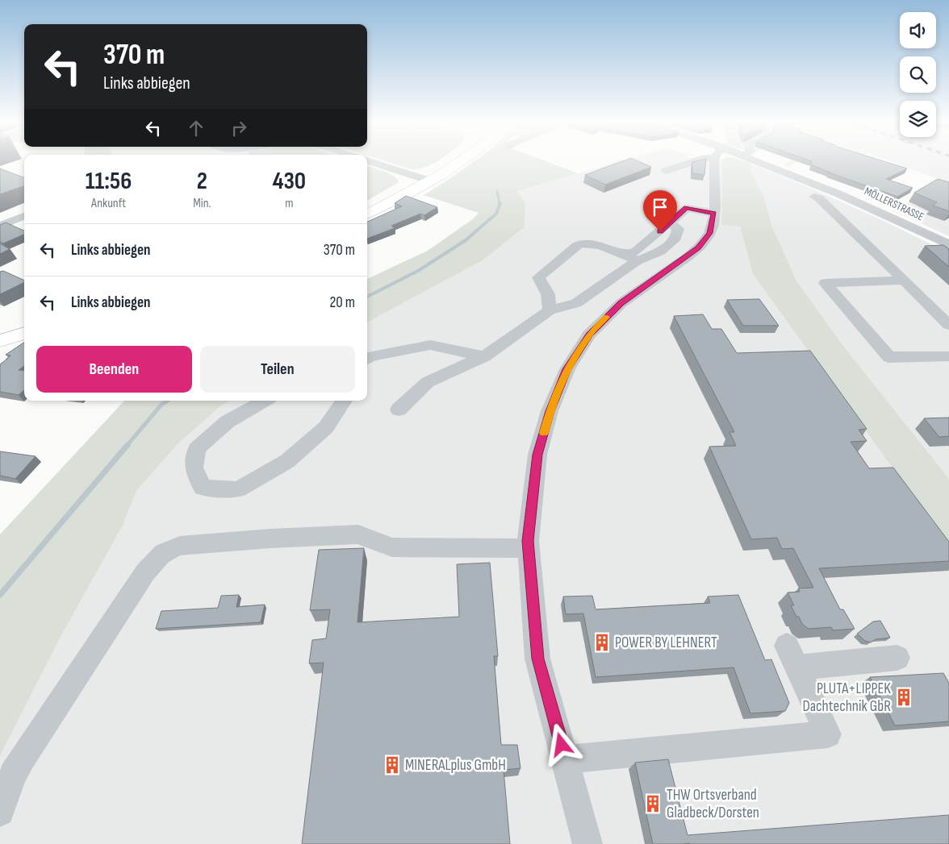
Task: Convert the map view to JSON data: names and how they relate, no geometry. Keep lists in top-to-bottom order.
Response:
{
  "streets": {
    "street": ["MÖLLERSTRASSE"]
  },
  "places": {
    "building": [
      "POWER BY LEHNERT",
      "PLUTA+LIPPEK Dachtechnik GbR",
      "MINERALplus GmbH",
      "THW Ortsverband Gladbeck/Dorsten"
    ]
  },
  "page": {
    "turn": ["370 m", "Links abbiegen"],
    "eta": [
      "11:56",
      "Ankunft",
      "2",
      "Min.",
      "430",
      "m"
    ],
    "list": [
      {
        "name": "Links abbiegen",
        "value": "370 m"
      },
      {
        "name": "Links abbiegen",
        "value": "20 m"
      }
    ],
    "buttons": ["Beenden", "Teilen"]
  }
}
